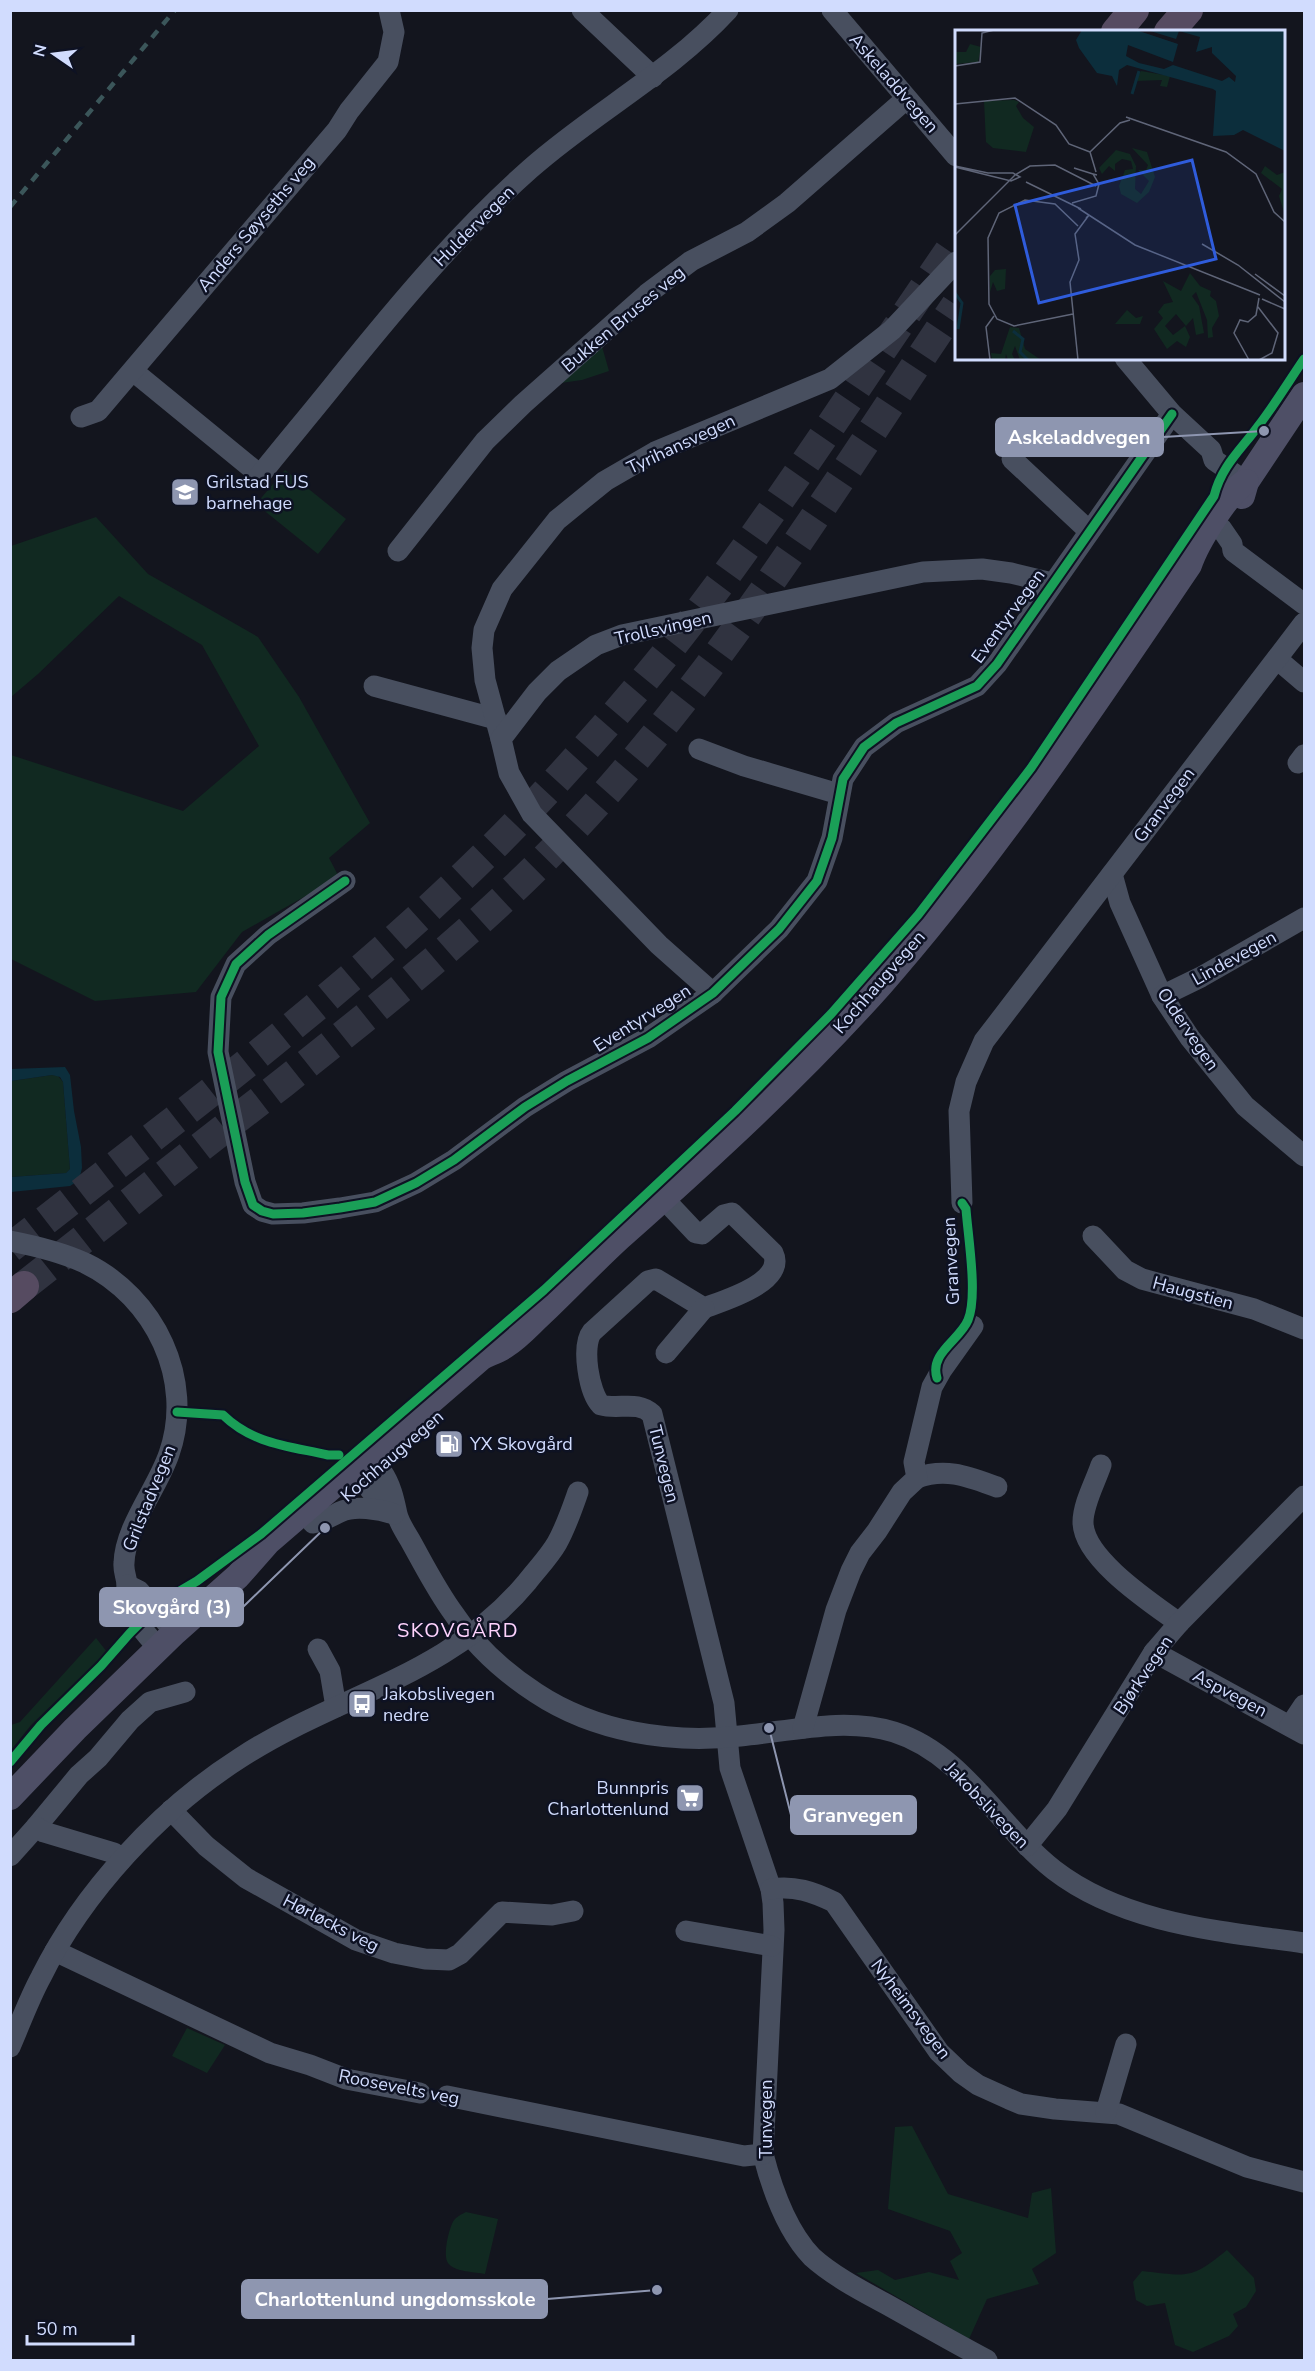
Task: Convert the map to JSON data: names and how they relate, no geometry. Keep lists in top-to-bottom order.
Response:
{
  "streets": {
    "main road": ["Kochhaugvegen"],
    "street": [
      "Askeladdvegen",
      "Anders Søyseths veg",
      "Huldervegen",
      "Bukken Bruses veg",
      "Tyrihansvegen",
      "Eventyrvegen",
      "Trollsvingen",
      "Granvegen",
      "Lindevegen",
      "Oldervegen",
      "Haugstien",
      "Tunvegen",
      "Grilstadvegen",
      "Bjørkvegen",
      "Aspvegen",
      "Jakobslivegen",
      "Hørløcks veg",
      "Nyheimsvegen",
      "Roosevelts veg"
    ]
  },
  "crossings": [
    ["Askeladdvegen", "Bukken Bruses veg"],
    ["Anders Søyseths veg", "Huldervegen"],
    ["Tyrihansvegen", "Trollsvingen"],
    ["Eventyrvegen", "Trollsvingen"],
    ["Granvegen", "Oldervegen"],
    ["Lindevegen", "Oldervegen"],
    ["Kochhaugvegen", "Grilstadvegen"],
    ["Kochhaugvegen", "Jakobslivegen"],
    ["Tunvegen", "Jakobslivegen"],
    ["Tunvegen", "Nyheimsvegen"],
    ["Tunvegen", "Roosevelts veg"],
    ["Bjørkvegen", "Aspvegen"],
    ["Bjørkvegen", "Jakobslivegen"]
  ],
  "districts": ["SKOVGÅRD"],
  "places": {
    "other": [
      "Askeladdvegen",
      "Skovgård (3)",
      "Granvegen",
      "Charlottenlund ungdomsskole"
    ],
    "school or university": ["Grilstad FUS barnehage"],
    "fuel station": ["YX Skovgård"],
    "bus stop": ["Jakobslivegen nedre"],
    "supermarket": ["Bunnpris Charlottenlund"]
  },
  "scale_bar": "50 m",
  "north": "left"
}
